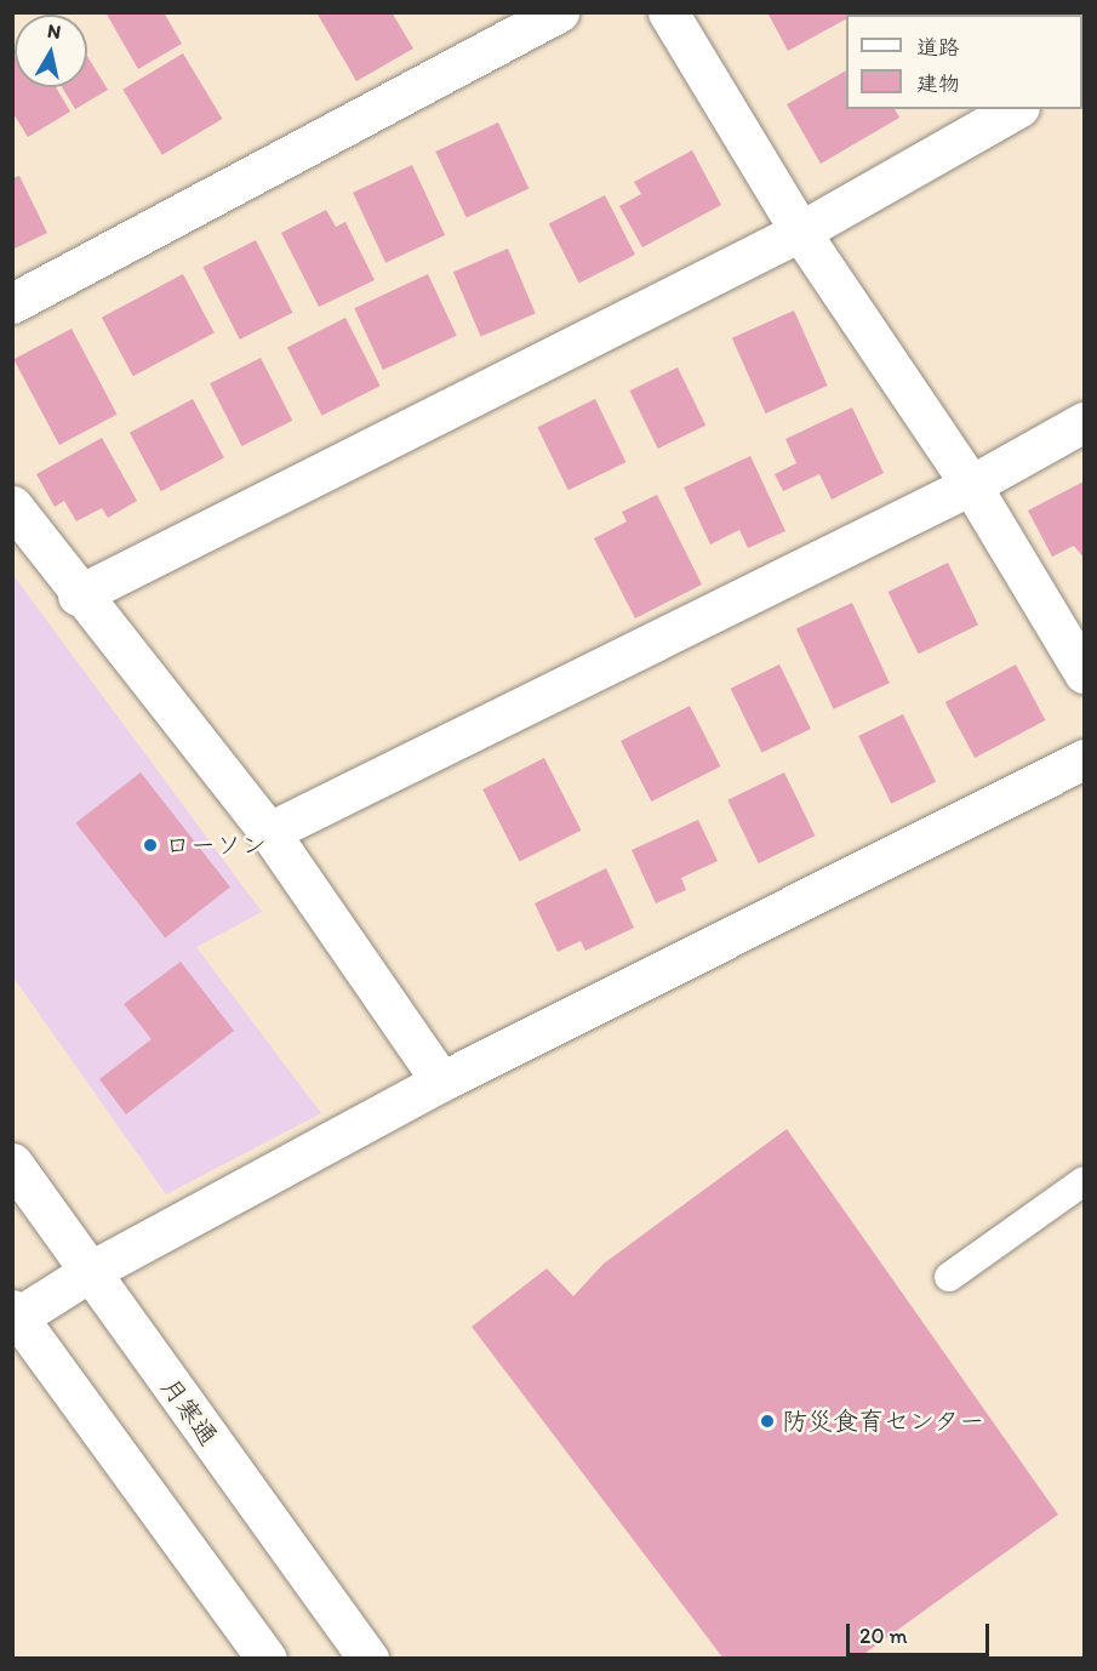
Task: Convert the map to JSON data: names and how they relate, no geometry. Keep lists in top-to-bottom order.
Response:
{
  "streets": {
    "main road": ["月寒通"]
  },
  "places": ["ローソン", "防災食育センター"],
  "legend": ["道路", "建物"],
  "scale_bar": "20 m",
  "north": "top"
}
